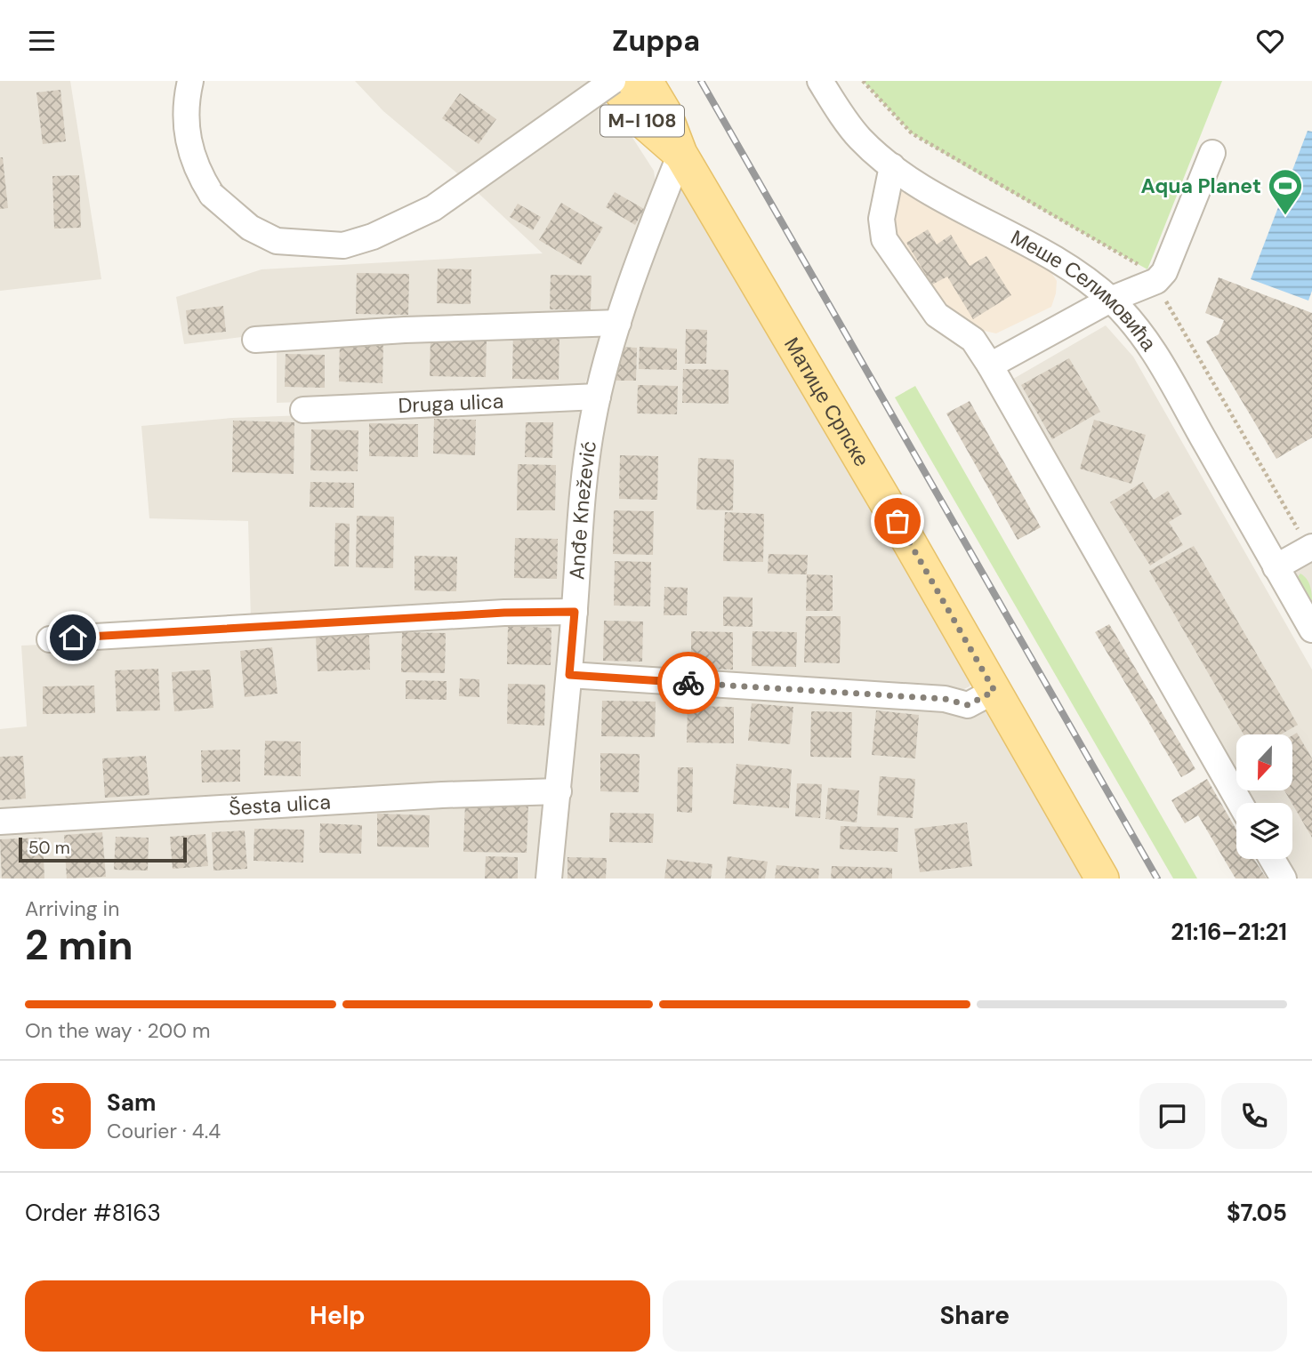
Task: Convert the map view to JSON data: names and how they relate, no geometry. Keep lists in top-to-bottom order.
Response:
{
  "streets": {
    "main road": ["M-I 108", "Матице Српске"],
    "street": [
      "Меше Селимовића",
      "Druga ulica",
      "Anđe Knežević",
      "Šesta ulica"
    ]
  },
  "crossings": [
    ["M-I 108", "Матице Српске"],
    ["M-I 108", "Anđe Knežević"],
    ["Матице Српске", "Anđe Knežević"],
    ["Druga ulica", "Anđe Knežević"],
    ["Anđe Knežević", "Šesta ulica"]
  ],
  "places": {
    "sports": ["Aqua Planet"]
  },
  "scale_bar": "50 m",
  "north": "bottom",
  "page": {
    "header": "Zuppa",
    "scale": "50 m",
    "heading": ["2 min", "Arriving in", "21:16–21:21"],
    "panel": [
      "Sam",
      "Courier · 4.4",
      "Order #8163",
      "$7.05"
    ],
    "bar": "On the way · 200 m",
    "round": "S",
    "buttons": ["Help", "Share"]
  }
}
